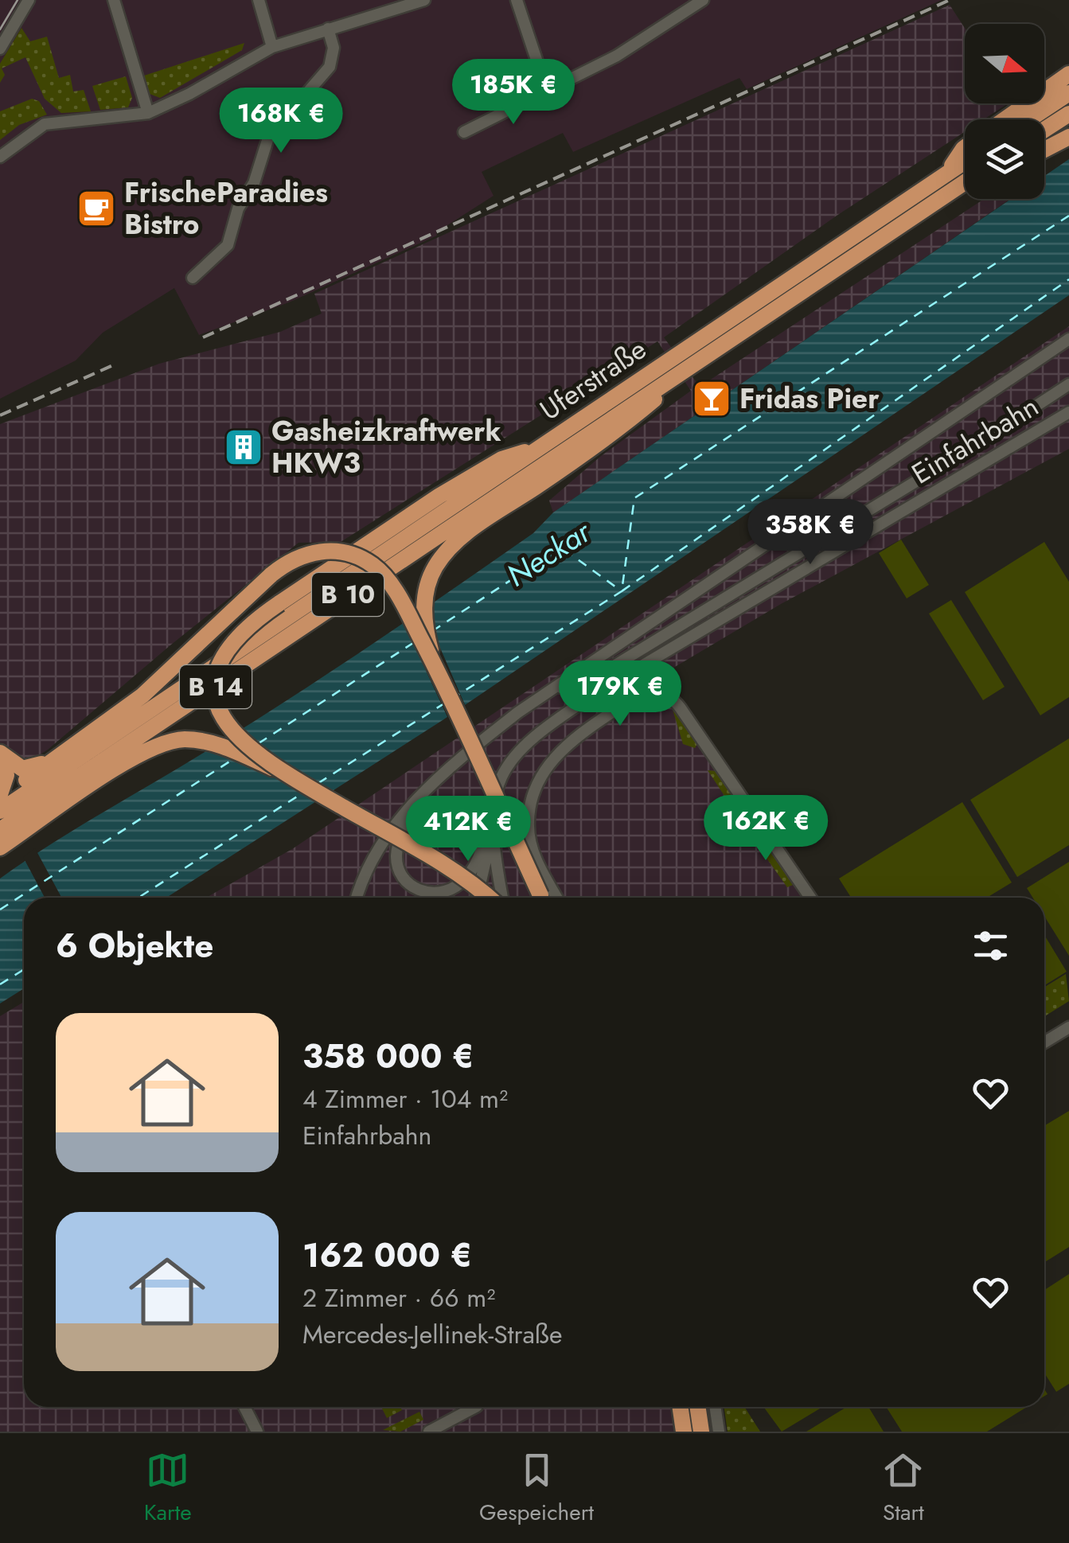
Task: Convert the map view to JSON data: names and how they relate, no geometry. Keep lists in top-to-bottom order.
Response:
{
  "streets": {
    "highway": ["Uferstraße", "B 10", "B 14"],
    "street": ["Einfahrbahn"]
  },
  "crossings": [
    ["Uferstraße", "B 10"],
    ["Uferstraße", "B 14"]
  ],
  "water": ["Neckar"],
  "places": {
    "cafe": ["FrischeParadies Bistro"],
    "bar": ["Fridas Pier"],
    "building": ["Gasheizkraftwerk HKW3"]
  },
  "north": "right",
  "page": {
    "price": [
      "185K €",
      "168K €",
      "358K €",
      "179K €",
      "162K €",
      "412K €"
    ],
    "heading": "6 Objekte",
    "list": [
      {
        "name": "358 000 €",
        "note": "4 Zimmer · 104 m² · Einfahrbahn"
      },
      {
        "name": "162 000 €",
        "note": "2 Zimmer · 66 m² · Mercedes-Jellinek-Straße"
      }
    ],
    "tabs": ["Karte", "Gespeichert", "Start"]
  }
}
